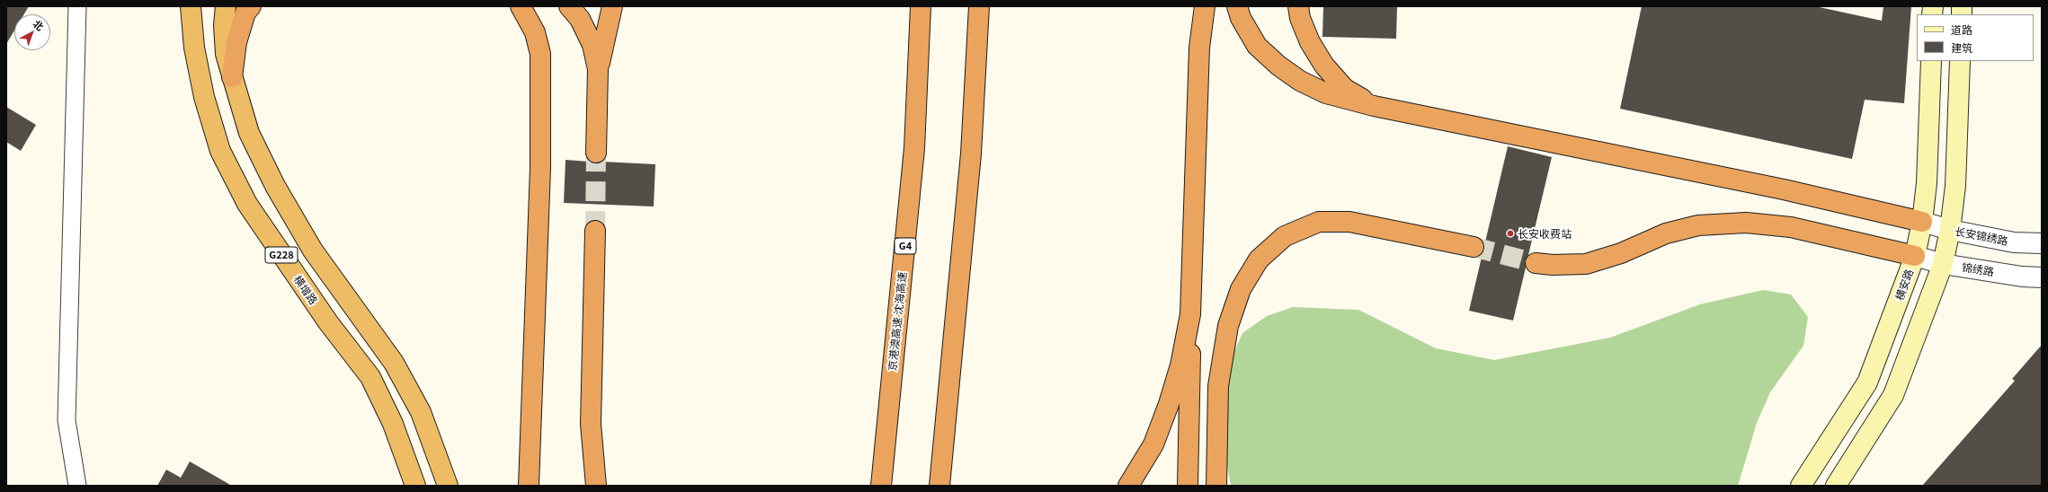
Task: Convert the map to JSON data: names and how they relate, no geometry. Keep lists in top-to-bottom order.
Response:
{
  "streets": {
    "highway": [
      "G4",
      "G228",
      "横增路",
      "京港澳高速 沈海高速"
    ],
    "main road": ["横安路"],
    "street": ["长安锦绣路", "锦绣路"]
  },
  "crossings": [
    ["长安锦绣路", "横安路"],
    ["锦绣路", "横安路"]
  ],
  "places": ["长安收费站"],
  "legend": ["道路", "建筑"],
  "north": "top right"
}
